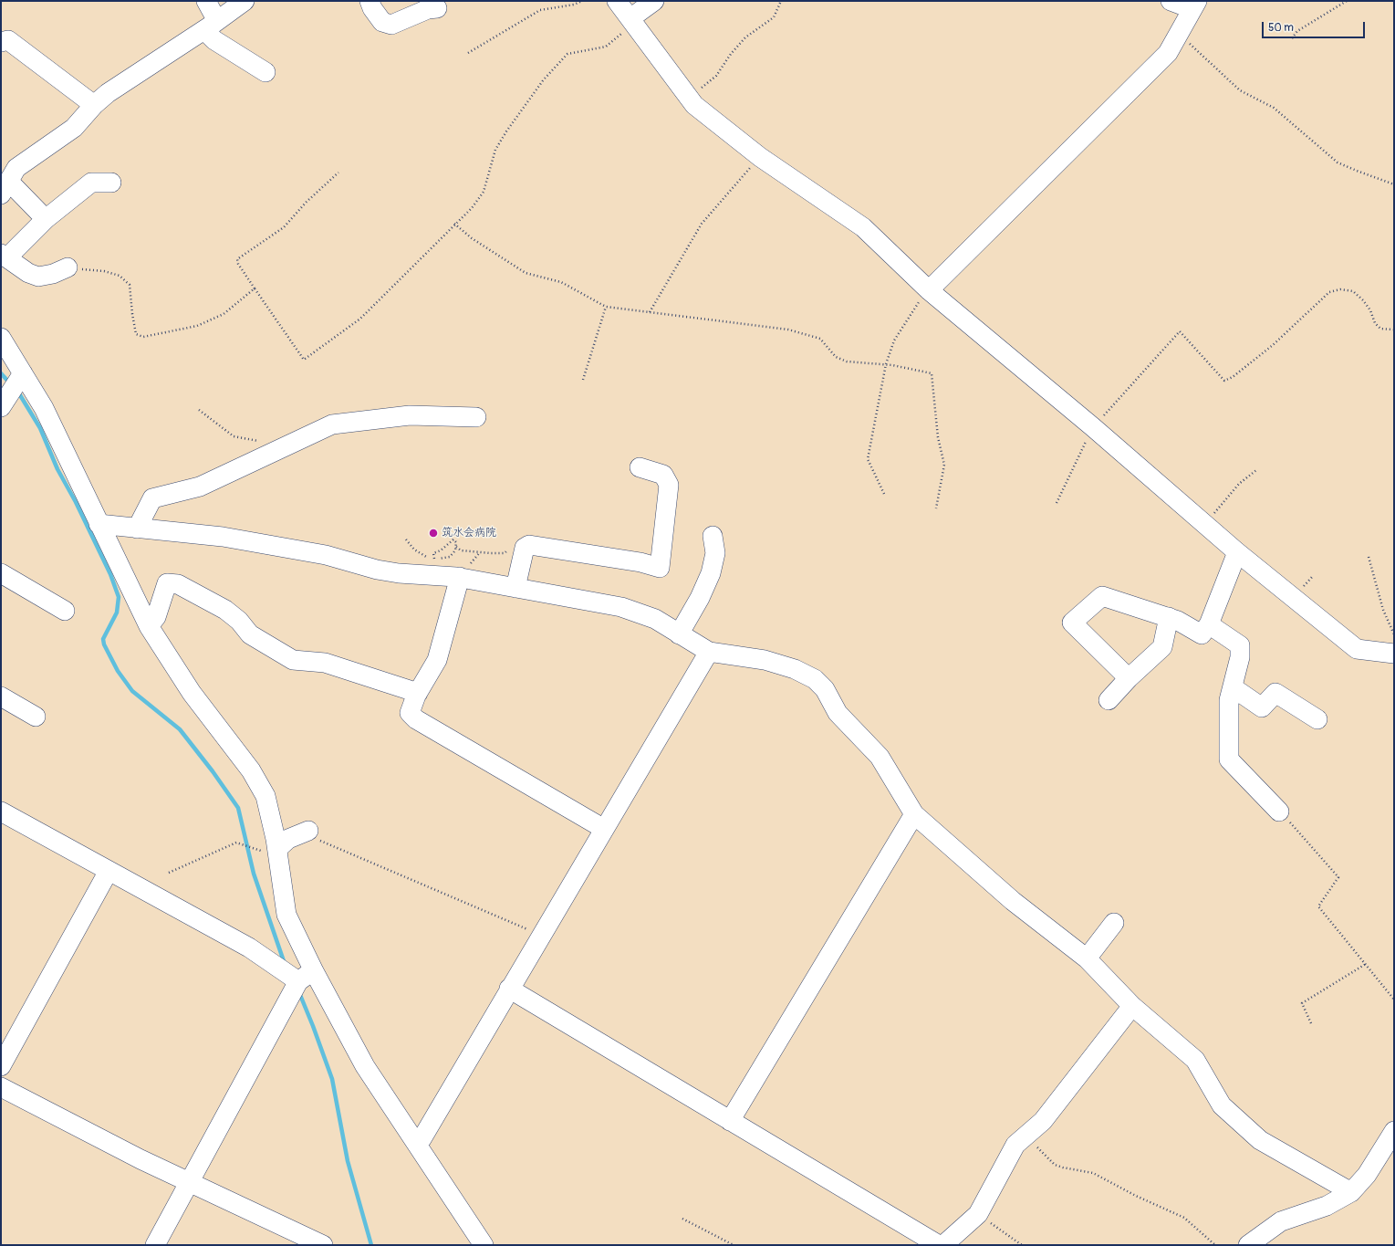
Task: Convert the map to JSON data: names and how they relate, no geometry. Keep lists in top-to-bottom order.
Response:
{
  "places": ["筑水会病院"],
  "scale_bar": "50 m"
}
